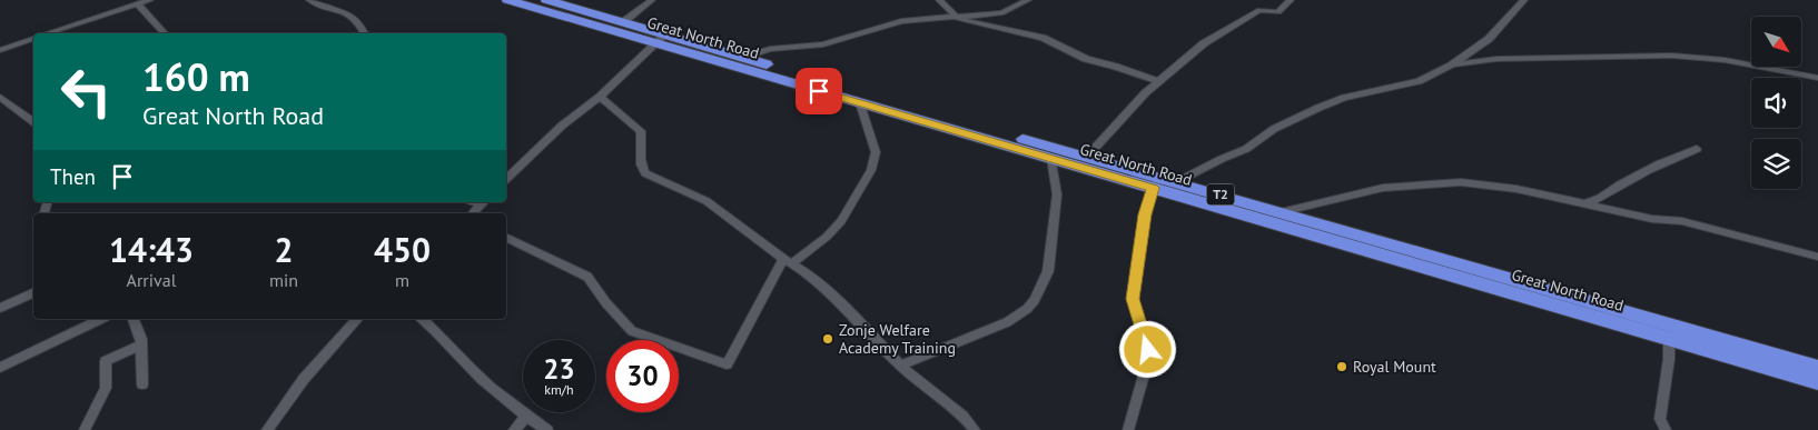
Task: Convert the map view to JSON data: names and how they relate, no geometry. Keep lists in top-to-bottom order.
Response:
{
  "streets": {
    "highway": ["Great North Road", "T2"]
  },
  "places": ["Zonje Welfare Academy Training", "Royal Mount"],
  "north": "bottom right",
  "page": {
    "turn": ["160 m", "Great North Road"],
    "then": "Then",
    "eta": [
      "14:43",
      "Arrival",
      "2",
      "min",
      "450",
      "m"
    ],
    "speed": "23 km/h",
    "limit": "30"
  }
}
